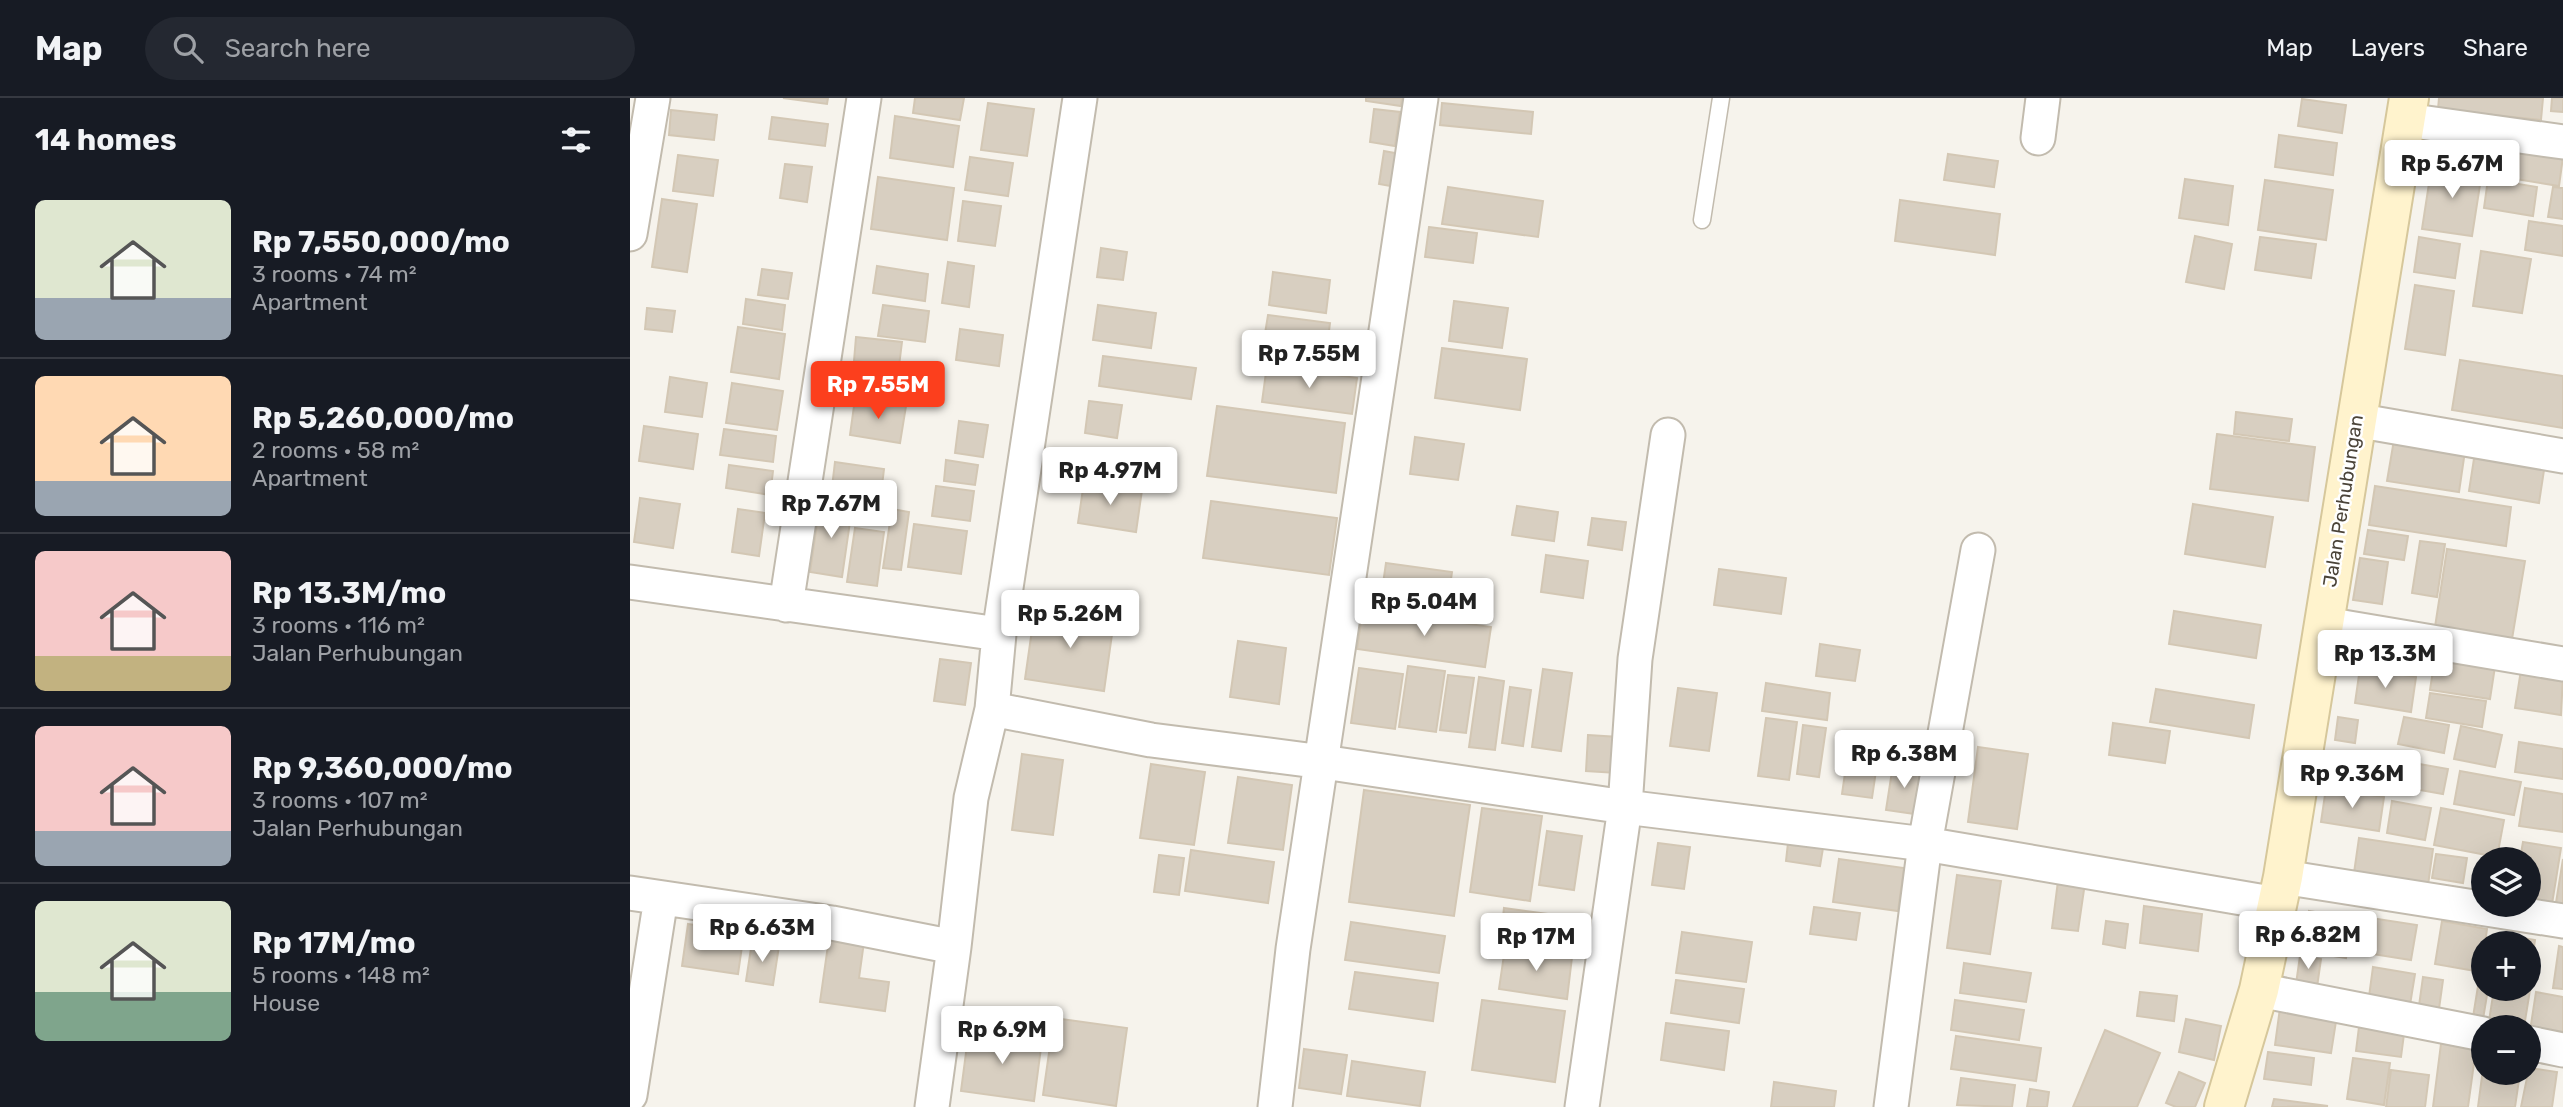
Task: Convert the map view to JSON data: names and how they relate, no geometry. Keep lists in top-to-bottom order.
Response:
{
  "streets": {
    "main road": ["Jalan Perhubungan"]
  },
  "page": {
    "header": "Map",
    "search": "Search here",
    "nav": ["Map", "Layers", "Share"],
    "heading": "14 homes",
    "price": [
      "Rp 5.67M",
      "Rp 7.55M",
      "Rp 7.55M",
      "Rp 4.97M",
      "Rp 7.67M",
      "Rp 5.04M",
      "Rp 5.26M",
      "Rp 13.3M",
      "Rp 6.38M",
      "Rp 9.36M",
      "Rp 6.63M",
      "Rp 6.82M",
      "Rp 17M",
      "Rp 6.9M"
    ],
    "list": [
      {
        "name": "Rp 7,550,000/mo",
        "note": "3 rooms · 74 m² · Apartment"
      },
      {
        "name": "Rp 5,260,000/mo",
        "note": "2 rooms · 58 m² · Apartment"
      },
      {
        "name": "Rp 13.3M/mo",
        "note": "3 rooms · 116 m² · Jalan Perhubungan"
      },
      {
        "name": "Rp 9,360,000/mo",
        "note": "3 rooms · 107 m² · Jalan Perhubungan"
      },
      {
        "name": "Rp 17M/mo",
        "note": "5 rooms · 148 m² · House"
      }
    ],
    "map_buttons": ["+", "−"]
  }
}
